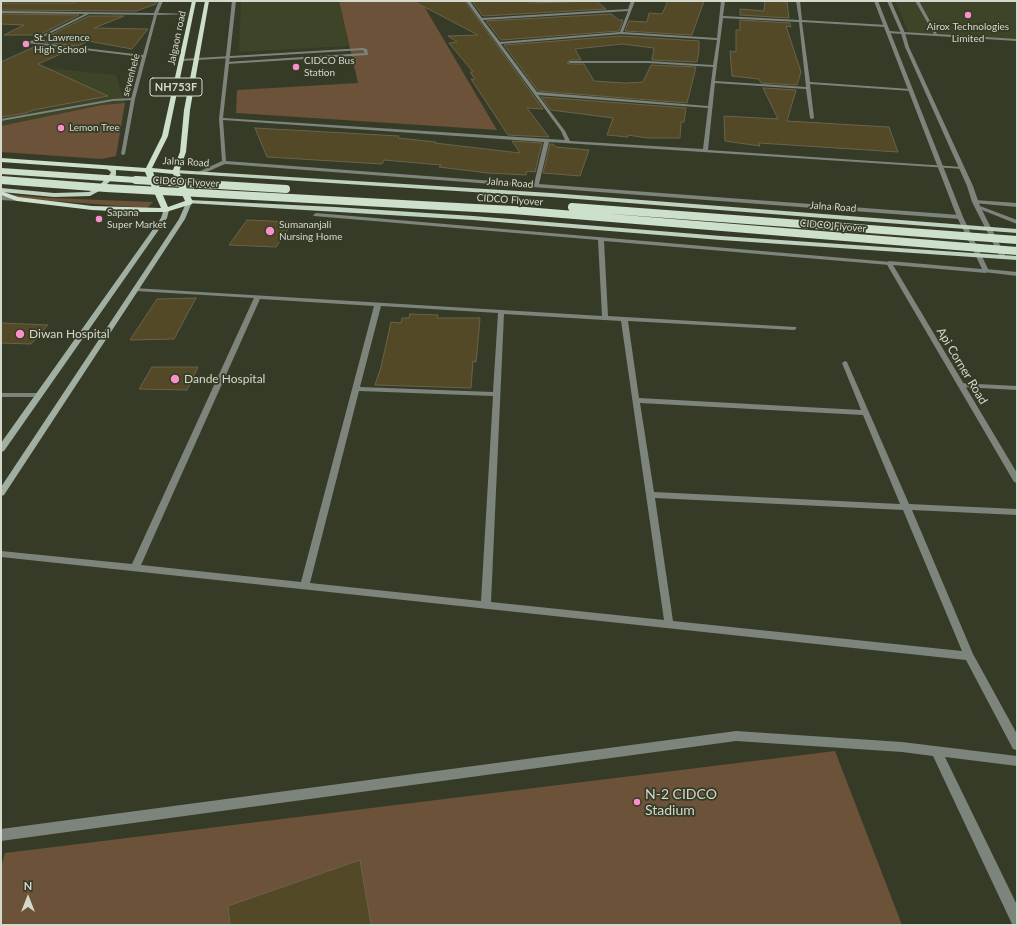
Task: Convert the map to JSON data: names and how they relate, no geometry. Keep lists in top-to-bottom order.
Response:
{
  "streets": {
    "highway": [
      "Jalgaon road",
      "NH753F",
      "Jalna Road",
      "CIDCO Flyover"
    ],
    "street": ["sevenhele", "Api Corner Road"]
  },
  "crossings": [
    ["Jalgaon road", "Jalna Road"]
  ],
  "places": [
    "Airox Technologies Limited",
    "St. Lawrence High School",
    "CIDCO Bus Station",
    "Lemon Tree",
    "Sapana Super Market",
    "Sumananjali Nursing Home",
    "Diwan Hospital",
    "Dande Hospital",
    "N-2 CIDCO Stadium"
  ],
  "north": "top"
}
